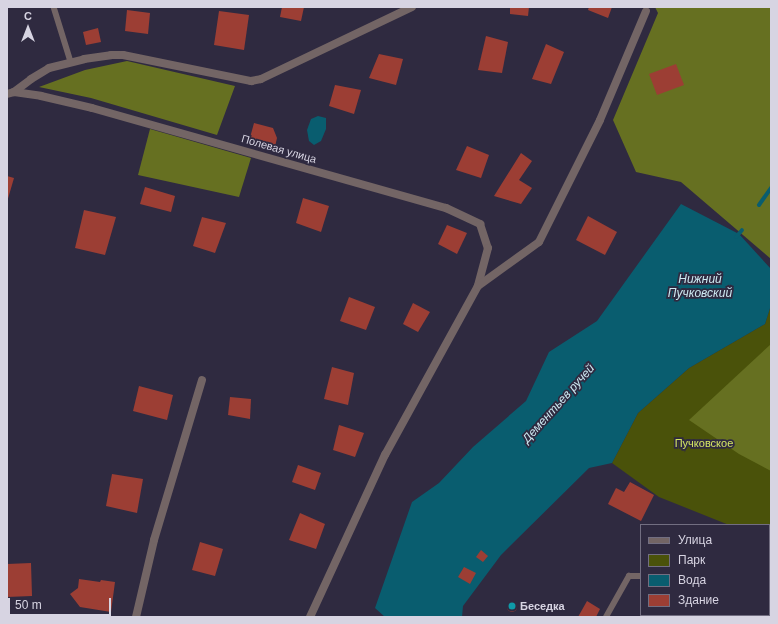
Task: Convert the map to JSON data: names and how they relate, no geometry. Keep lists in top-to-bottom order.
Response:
{
  "streets": {
    "street": ["Полевая улица"]
  },
  "water": ["Нижний Пучковский", "Дементьев ручей"],
  "parks": ["Пучковское"],
  "places": ["Беседка"],
  "legend": [
    "Улица",
    "Парк",
    "Вода",
    "Здание"
  ],
  "scale_bar": "50 m",
  "north": "top"
}
